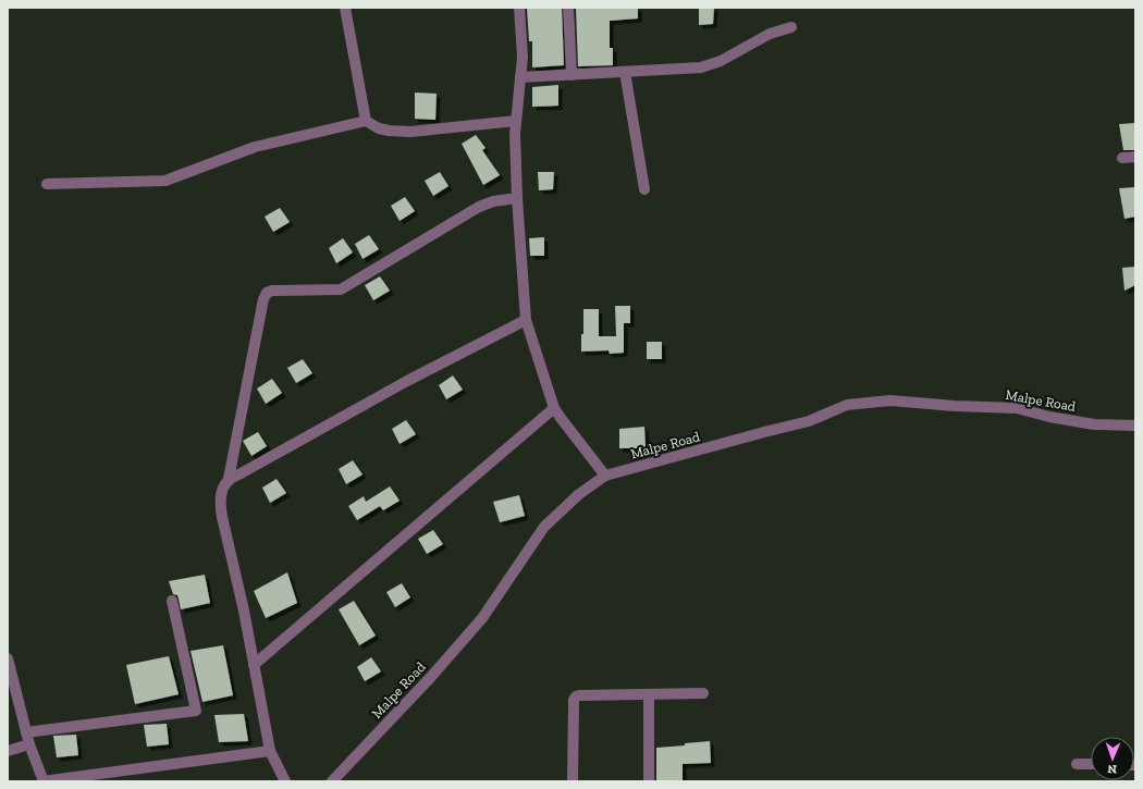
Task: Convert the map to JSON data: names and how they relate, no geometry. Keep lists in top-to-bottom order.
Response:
{
  "streets": {
    "street": ["Malpe Road"]
  },
  "north": "bottom"
}
